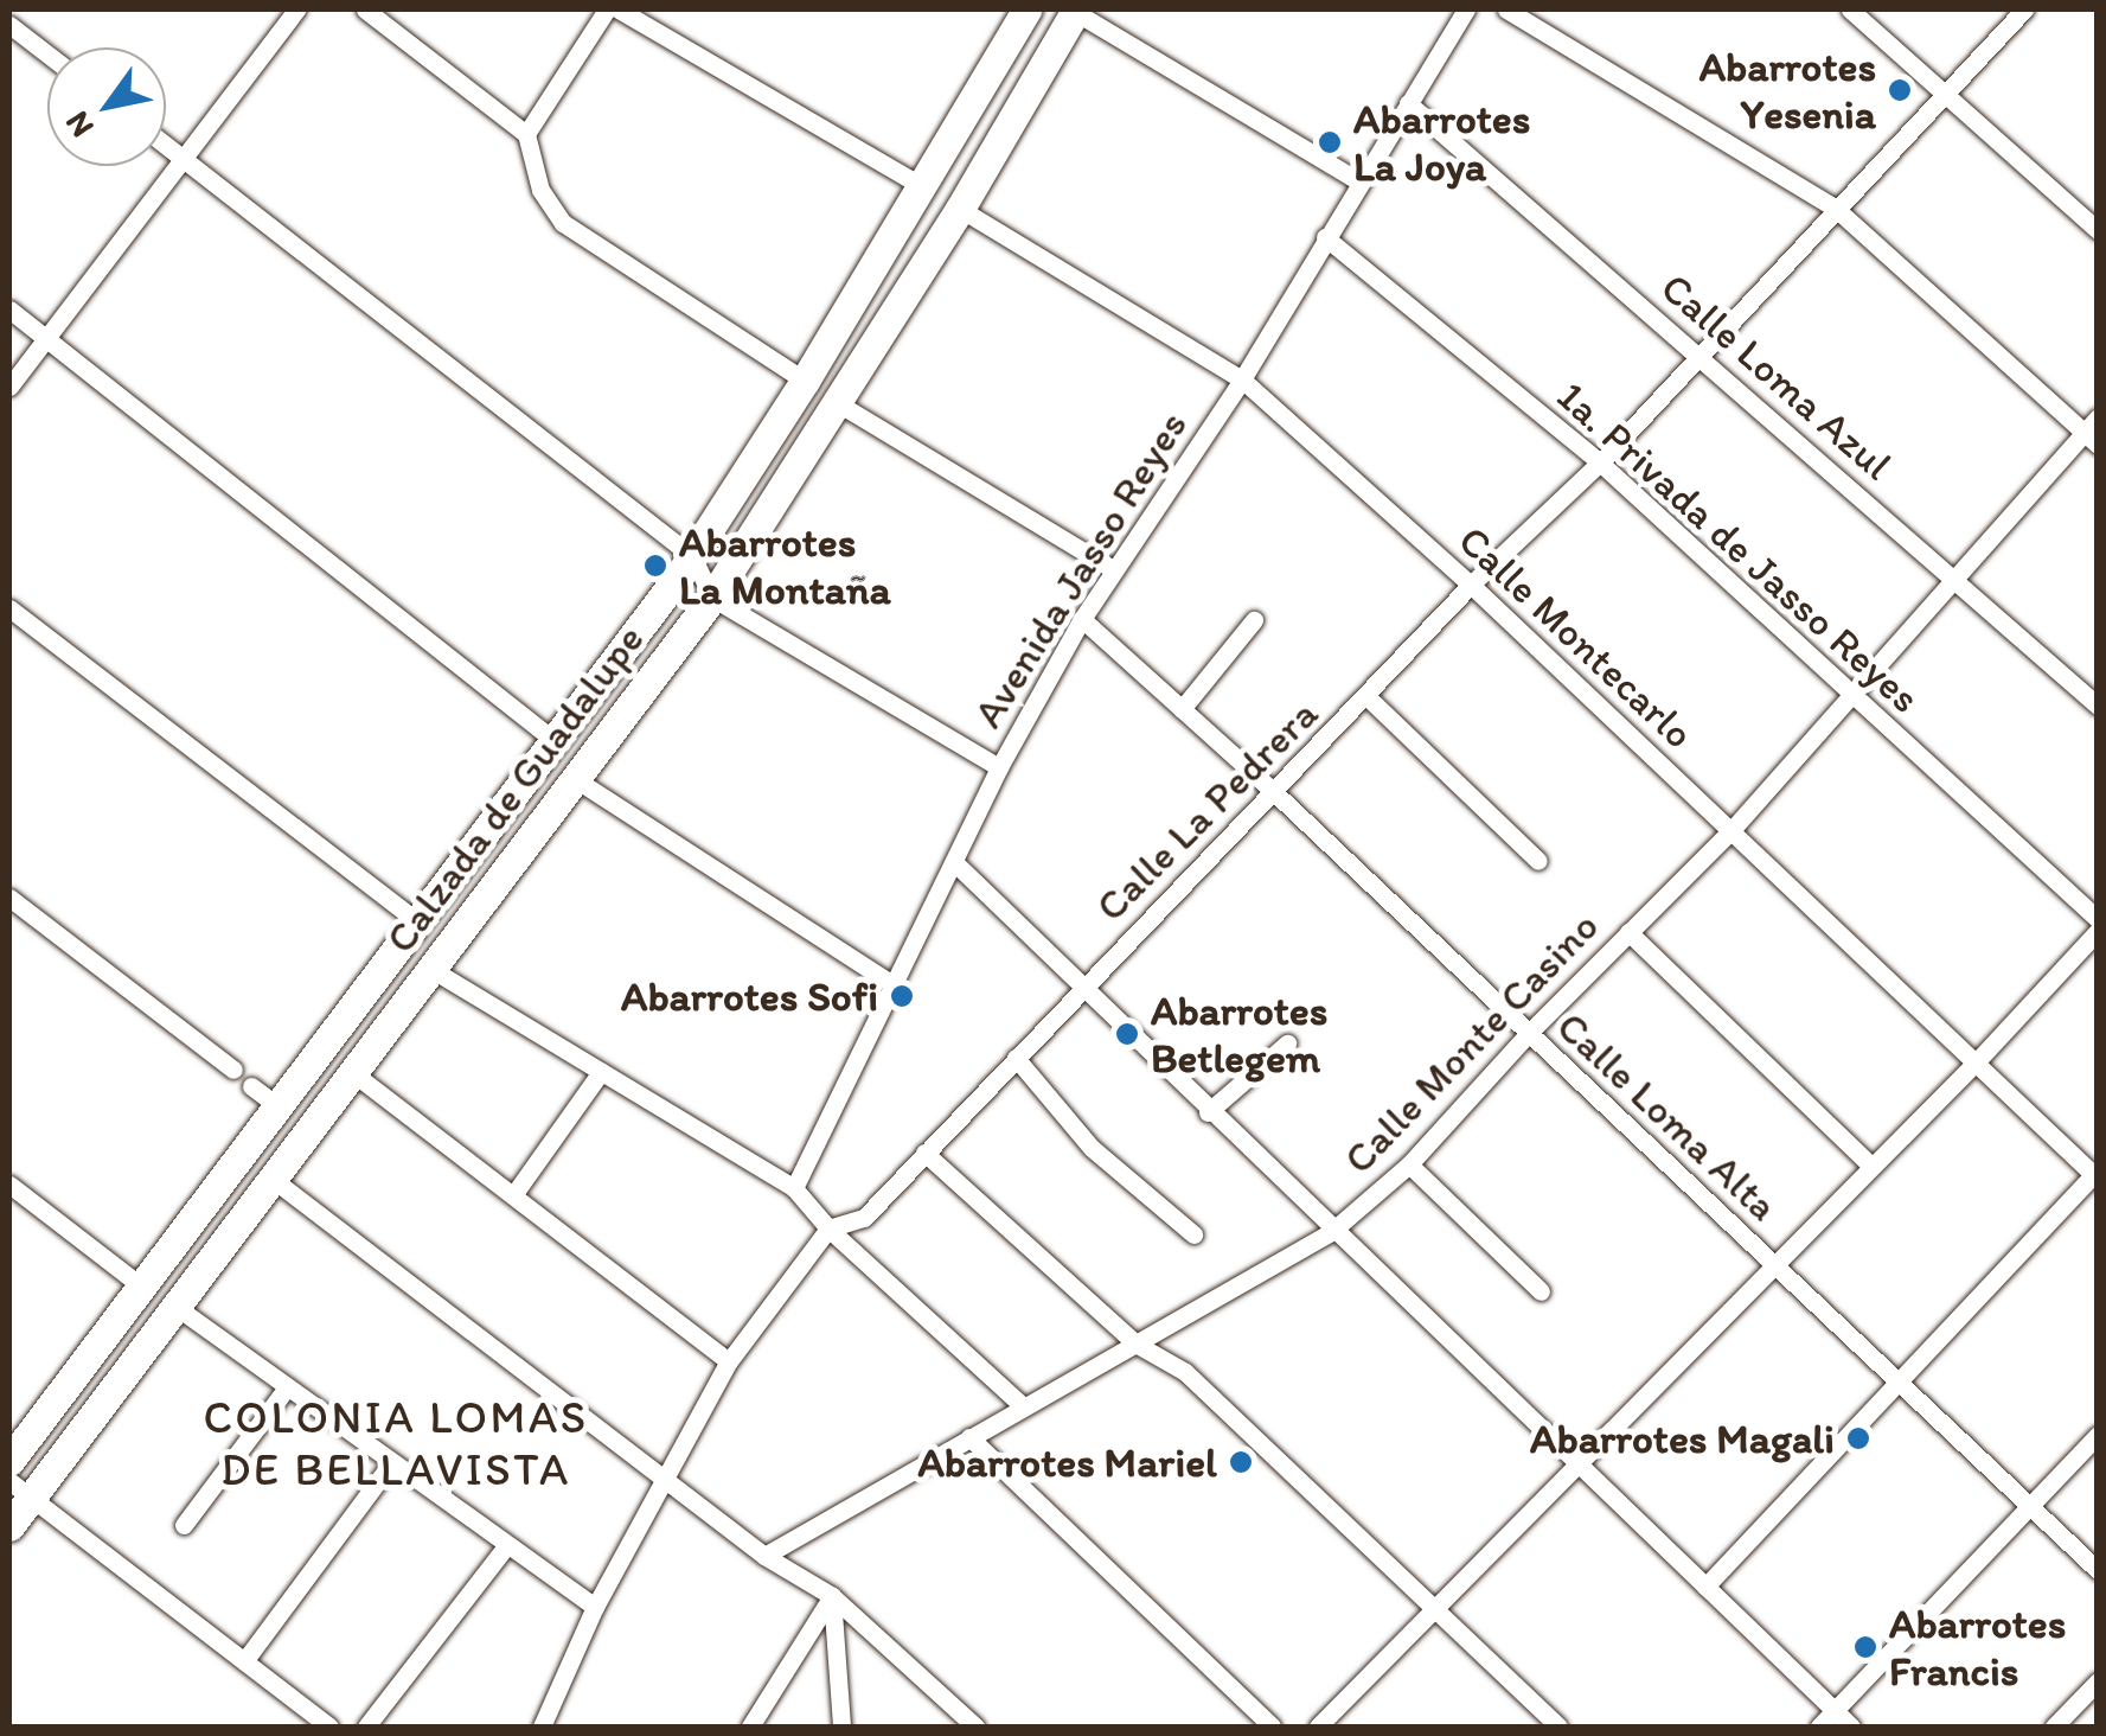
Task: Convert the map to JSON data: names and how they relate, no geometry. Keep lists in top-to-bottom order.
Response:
{
  "streets": {
    "main road": ["Calzada de Guadalupe"],
    "street": [
      "Calle Loma Azul",
      "1a. Privada de Jasso Reyes",
      "Avenida Jasso Reyes",
      "Calle Montecarlo",
      "Calle La Pedrera",
      "Calle Monte Casino",
      "Calle Loma Alta"
    ]
  },
  "crossings": [
    ["Calle Loma Azul", "Avenida Jasso Reyes"],
    ["Calle Loma Azul", "Calle La Pedrera"],
    ["Calle Loma Azul", "Calle Monte Casino"],
    ["1a. Privada de Jasso Reyes", "Avenida Jasso Reyes"],
    ["1a. Privada de Jasso Reyes", "Calle La Pedrera"],
    ["1a. Privada de Jasso Reyes", "Calle Monte Casino"],
    ["Avenida Jasso Reyes", "Calle Montecarlo"],
    ["Avenida Jasso Reyes", "Calle Loma Alta"],
    ["Calle Montecarlo", "Calzada de Guadalupe"],
    ["Calle Montecarlo", "Calle La Pedrera"],
    ["Calle Montecarlo", "Calle Monte Casino"],
    ["Calle La Pedrera", "Calle Loma Alta"],
    ["Calle Monte Casino", "Calle Loma Alta"]
  ],
  "districts": ["COLONIA LOMAS DE BELLAVISTA"],
  "places": [
    "Abarrotes Yesenia",
    "Abarrotes La Joya",
    "Abarrotes La Montaña",
    "Abarrotes Sofi",
    "Abarrotes Betlegem",
    "Abarrotes Magali",
    "Abarrotes Mariel",
    "Abarrotes Francis"
  ],
  "north": "bottom left"
}
